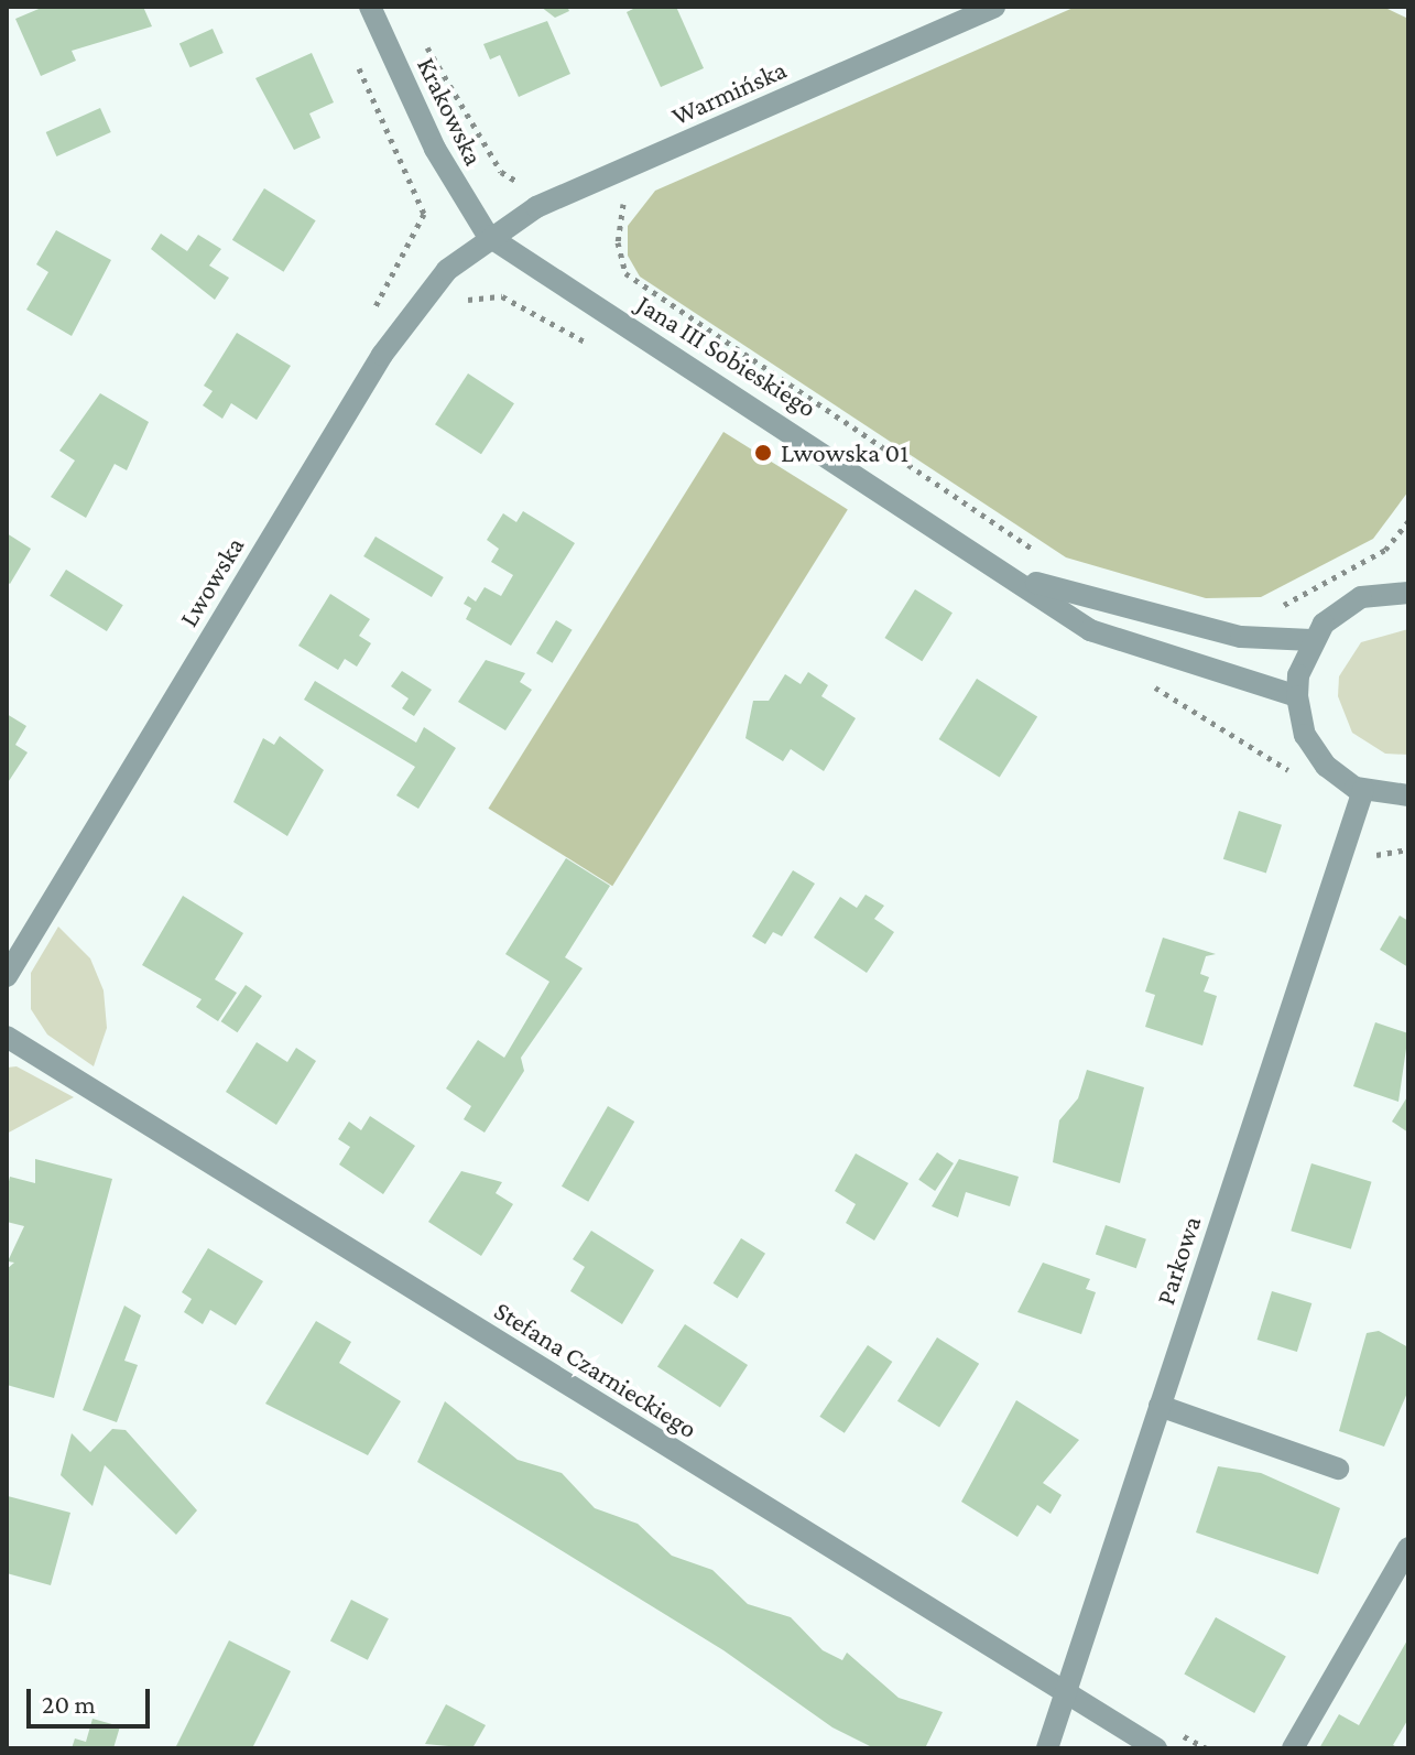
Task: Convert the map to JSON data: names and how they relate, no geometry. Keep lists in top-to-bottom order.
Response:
{
  "streets": {
    "street": [
      "Warmińska",
      "Krakowska",
      "Jana III Sobieskiego",
      "Lwowska",
      "Parkowa",
      "Stefana Czarnieckiego"
    ]
  },
  "crossings": [
    ["Warmińska", "Krakowska"],
    ["Warmińska", "Jana III Sobieskiego"],
    ["Warmińska", "Lwowska"],
    ["Krakowska", "Jana III Sobieskiego"],
    ["Krakowska", "Lwowska"],
    ["Jana III Sobieskiego", "Lwowska"],
    ["Parkowa", "Stefana Czarnieckiego"]
  ],
  "places": ["Lwowska 01"],
  "scale_bar": "20 m"
}
